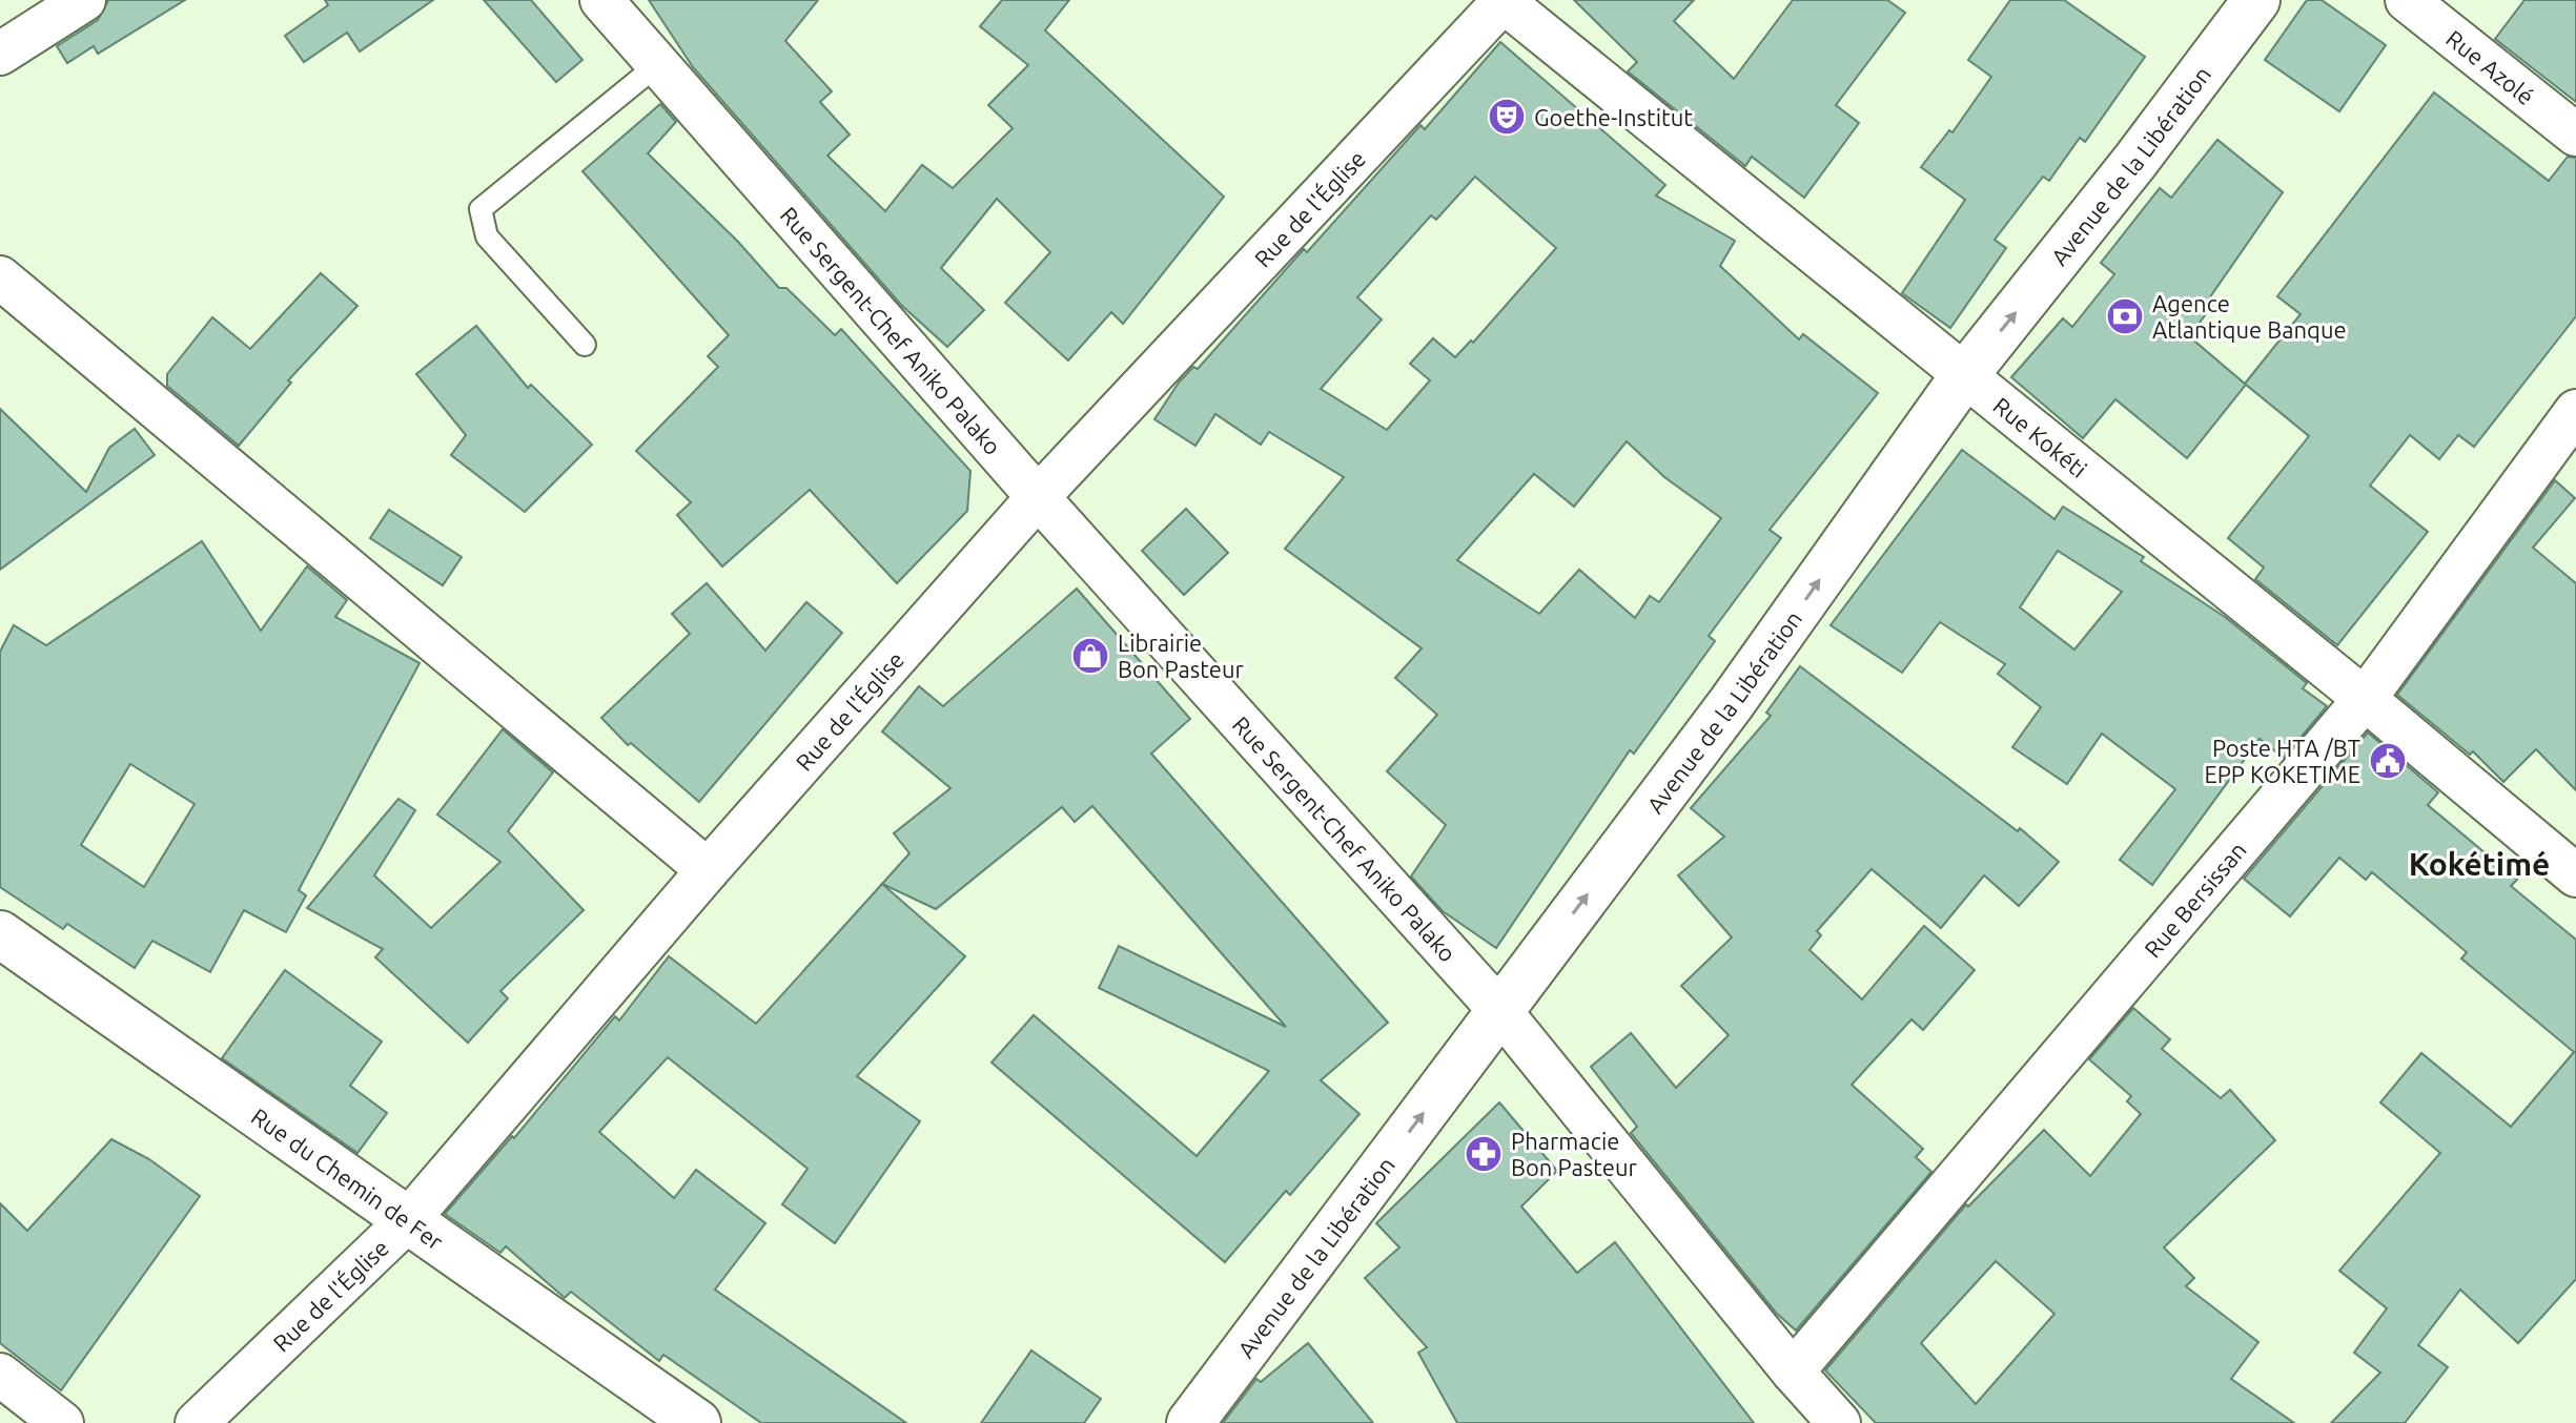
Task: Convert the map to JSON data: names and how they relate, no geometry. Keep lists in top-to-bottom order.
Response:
{
  "streets": {
    "main road": ["Avenue de la Libération", "Rue du Chemin de Fer"],
    "street": [
      "Rue Azolé",
      "Rue de l'Église",
      "Rue Sergent-Chef Aniko Palako",
      "Rue Kokéti",
      "Rue Bersissan"
    ]
  },
  "crossings": [
    ["Avenue de la Libération", "Rue Sergent-Chef Aniko Palako"],
    ["Avenue de la Libération", "Rue Kokéti"],
    ["Rue de l'Église", "Rue Sergent-Chef Aniko Palako"],
    ["Rue de l'Église", "Rue Kokéti"],
    ["Rue de l'Église", "Rue du Chemin de Fer"],
    ["Rue Sergent-Chef Aniko Palako", "Rue Bersissan"],
    ["Rue Kokéti", "Rue Bersissan"]
  ],
  "one_way": ["Avenue de la Libération"],
  "districts": ["Kokétimé"],
  "places": {
    "theatre": ["Goethe-Institut"],
    "bank": ["Agence Atlantique Banque"],
    "shop": ["Librairie Bon Pasteur"],
    "public building": ["Poste HTA /BT EPP KOKETIME"],
    "pharmacy": ["Pharmacie Bon Pasteur"]
  }
}
